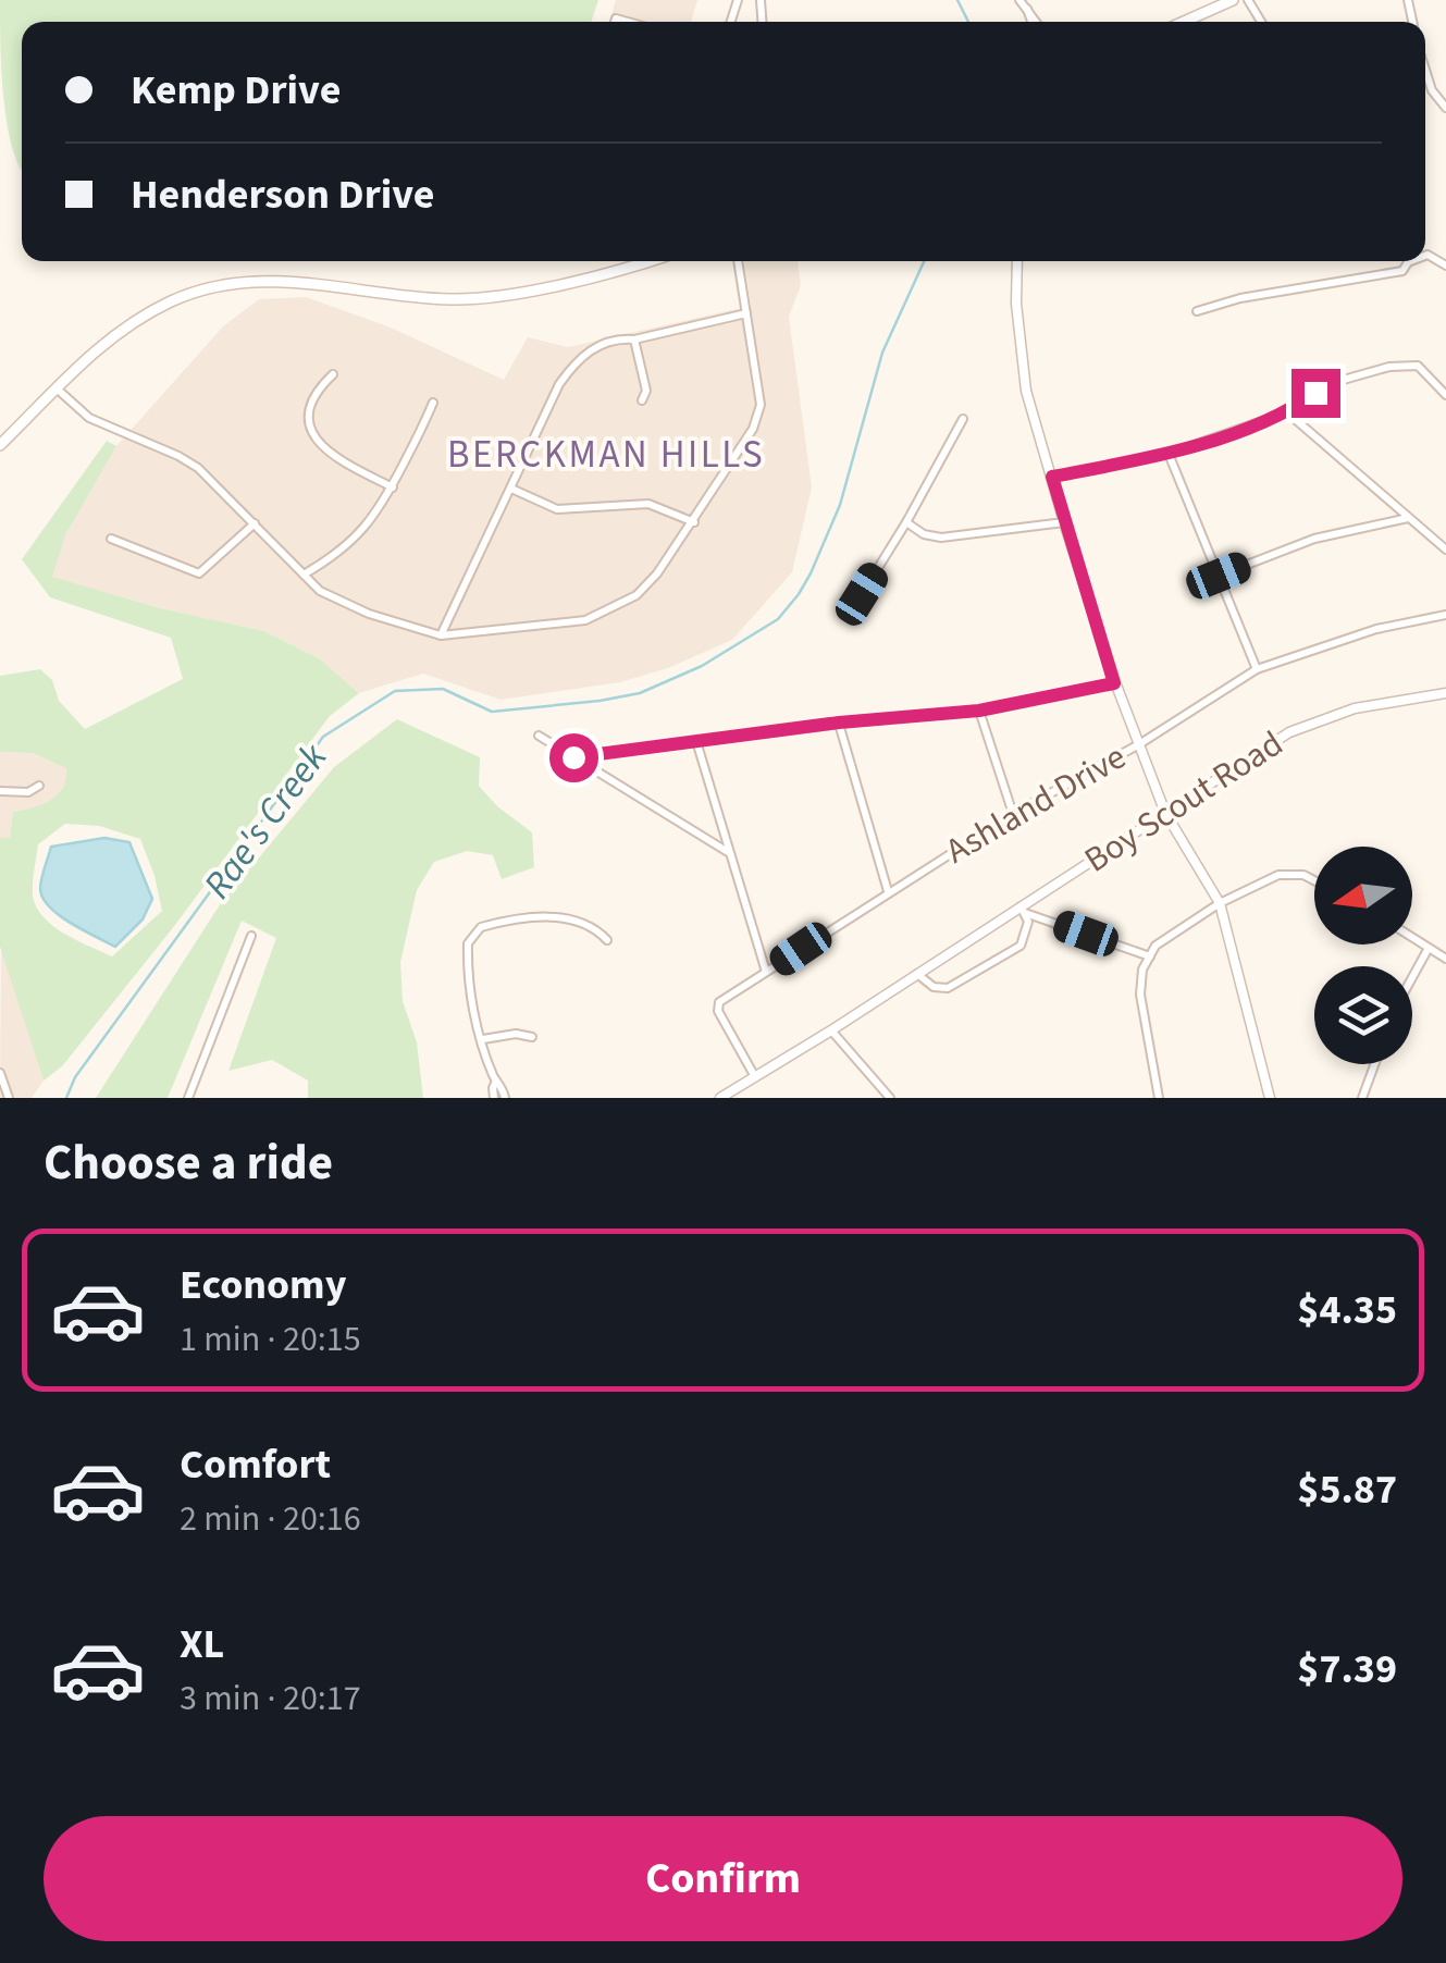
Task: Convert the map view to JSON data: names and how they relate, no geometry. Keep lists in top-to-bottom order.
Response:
{
  "streets": {
    "street": ["Boy Scout Road", "Ashland Drive"]
  },
  "crossings": [
    ["Boy Scout Road", "Ashland Drive"]
  ],
  "districts": ["BERCKMAN HILLS"],
  "water": ["Rae's Creek"],
  "north": "left",
  "page": {
    "banner": ["Kemp Drive", "Henderson Drive"],
    "heading": "Choose a ride",
    "list": [
      {
        "name": "Economy",
        "note": "1 min · 20:15",
        "value": "$4.35"
      },
      {
        "name": "Comfort",
        "note": "2 min · 20:16",
        "value": "$5.87"
      },
      {
        "name": "XL",
        "note": "3 min · 20:17",
        "value": "$7.39"
      }
    ],
    "buttons": "Confirm"
  }
}
